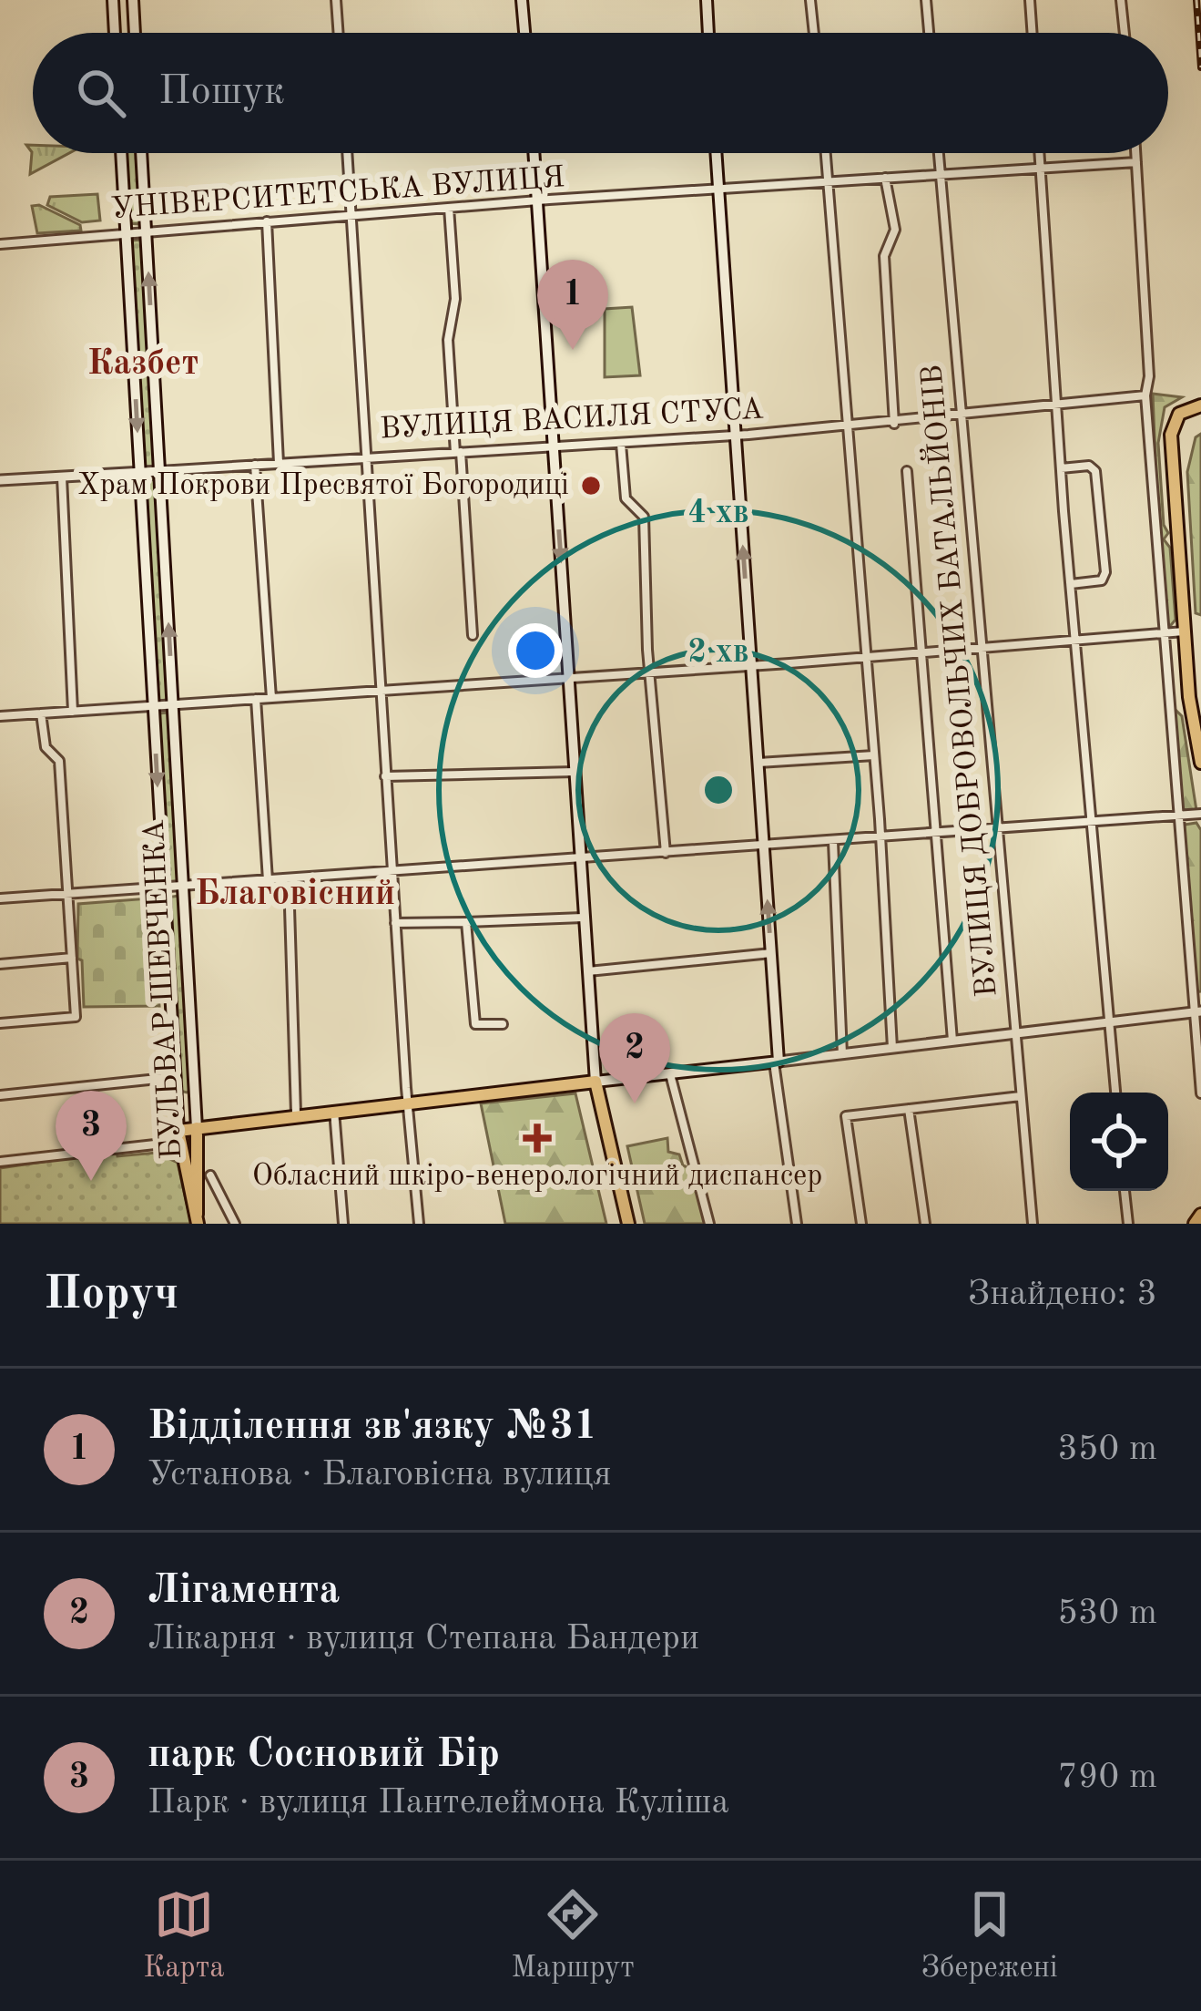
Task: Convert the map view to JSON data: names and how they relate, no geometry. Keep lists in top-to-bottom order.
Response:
{
  "streets": {
    "main road": ["БУЛЬВАР ШЕВЧЕНКА"],
    "street": ["УНІВЕРСИТЕТСЬКА ВУЛИЦЯ", "ВУЛИЦЯ ВАСИЛЯ СТУСА", "ВУЛИЦЯ ДОБРОВОЛЬЧИХ БАТАЛЬЙОНІВ"]
  },
  "crossings": [
    ["УНІВЕРСИТЕТСЬКА ВУЛИЦЯ", "ВУЛИЦЯ ДОБРОВОЛЬЧИХ БАТАЛЬЙОНІВ"],
    ["УНІВЕРСИТЕТСЬКА ВУЛИЦЯ", "БУЛЬВАР ШЕВЧЕНКА"],
    ["ВУЛИЦЯ ВАСИЛЯ СТУСА", "ВУЛИЦЯ ДОБРОВОЛЬЧИХ БАТАЛЬЙОНІВ"],
    ["ВУЛИЦЯ ВАСИЛЯ СТУСА", "БУЛЬВАР ШЕВЧЕНКА"]
  ],
  "districts": ["Казбет", "Благовісний"],
  "places": {
    "other": ["Храм Покрови Пресвятої Богородиці"],
    "health": ["Обласний шкіро-венерологічний диспансер"]
  },
  "page": {
    "search": "Пошук",
    "pins": ["1", "2", "3"],
    "heading": ["Поруч", "Знайдено: 3"],
    "list": [
      {
        "mark": "1",
        "name": "Відділення зв'язку №31",
        "note": "Установа · Благовісна вулиця",
        "value": "350 m"
      },
      {
        "mark": "2",
        "name": "Лігамента",
        "note": "Лікарня · вулиця Степана Бандери",
        "value": "530 m"
      },
      {
        "mark": "3",
        "name": "парк Сосновий Бір",
        "note": "Парк · вулиця Пантелеймона Куліша",
        "value": "790 m"
      }
    ],
    "nav": ["Карта", "Маршрут", "Збережені"]
  },
  "rings": ["4 хв", "2 хв"]
}
